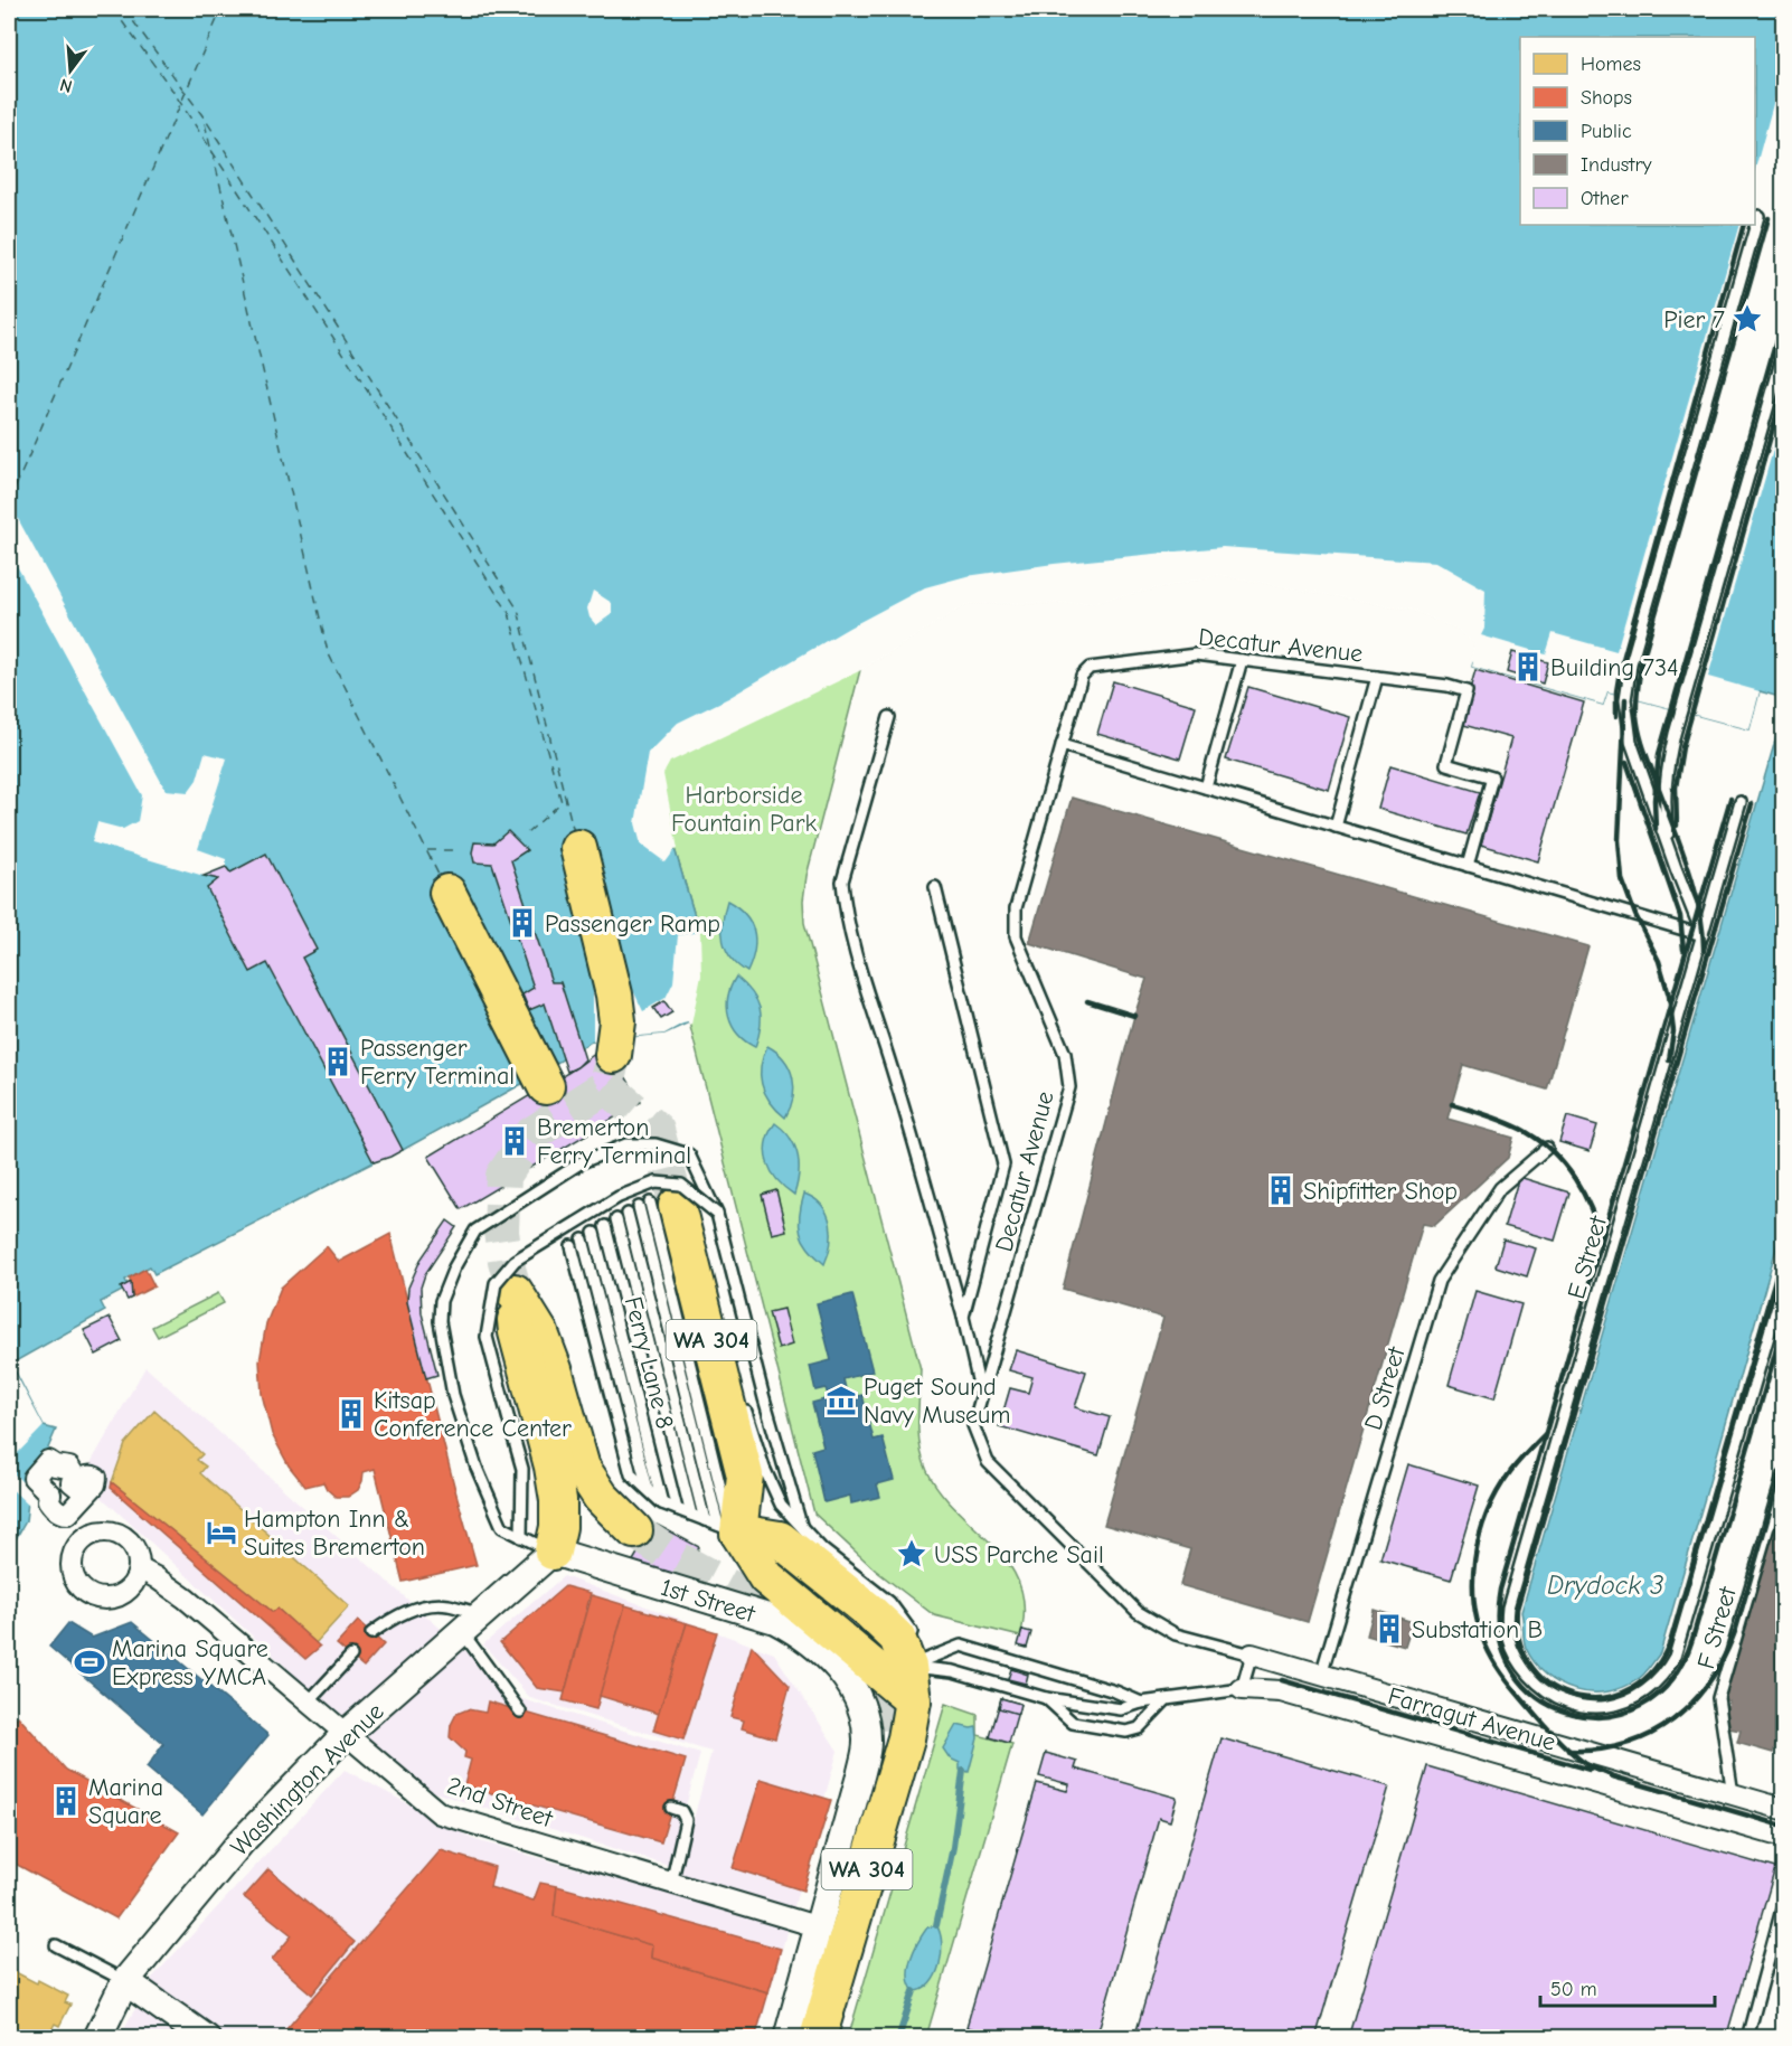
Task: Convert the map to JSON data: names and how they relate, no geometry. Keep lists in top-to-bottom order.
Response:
{
  "streets": {
    "highway": ["WA 304"],
    "main road": ["1st Street", "Washington Avenue"],
    "street": ["Farragut Avenue", "2nd Street"],
    "lane": [
      "Decatur Avenue",
      "E Street",
      "Ferry Lane 8",
      "D Street",
      "F Street"
    ]
  },
  "crossings": [
    ["Decatur Avenue", "Farragut Avenue"],
    ["WA 304", "1st Street"],
    ["WA 304", "Farragut Avenue"],
    ["D Street", "Farragut Avenue"],
    ["1st Street", "Farragut Avenue"],
    ["1st Street", "Washington Avenue"],
    ["1st Street", "2nd Street"],
    ["F Street", "Farragut Avenue"],
    ["Washington Avenue", "2nd Street"]
  ],
  "water": ["Drydock 3"],
  "parks": ["Harborside Fountain Park"],
  "places": {
    "place": ["Pier 7", "USS Parche Sail"],
    "building": [
      "Building 734",
      "Passenger Ramp",
      "Passenger Ferry Terminal",
      "Bremerton Ferry Terminal",
      "Shipfitter Shop",
      "Kitsap Conference Center",
      "Substation B",
      "Marina Square"
    ],
    "museum": ["Puget Sound Navy Museum"],
    "hotel": ["Hampton Inn & Suites Bremerton"],
    "sports": ["Marina Square Express YMCA"]
  },
  "legend": [
    "Homes",
    "Shops",
    "Public",
    "Industry",
    "Other"
  ],
  "scale_bar": "50 m",
  "north": "bottom"
}
